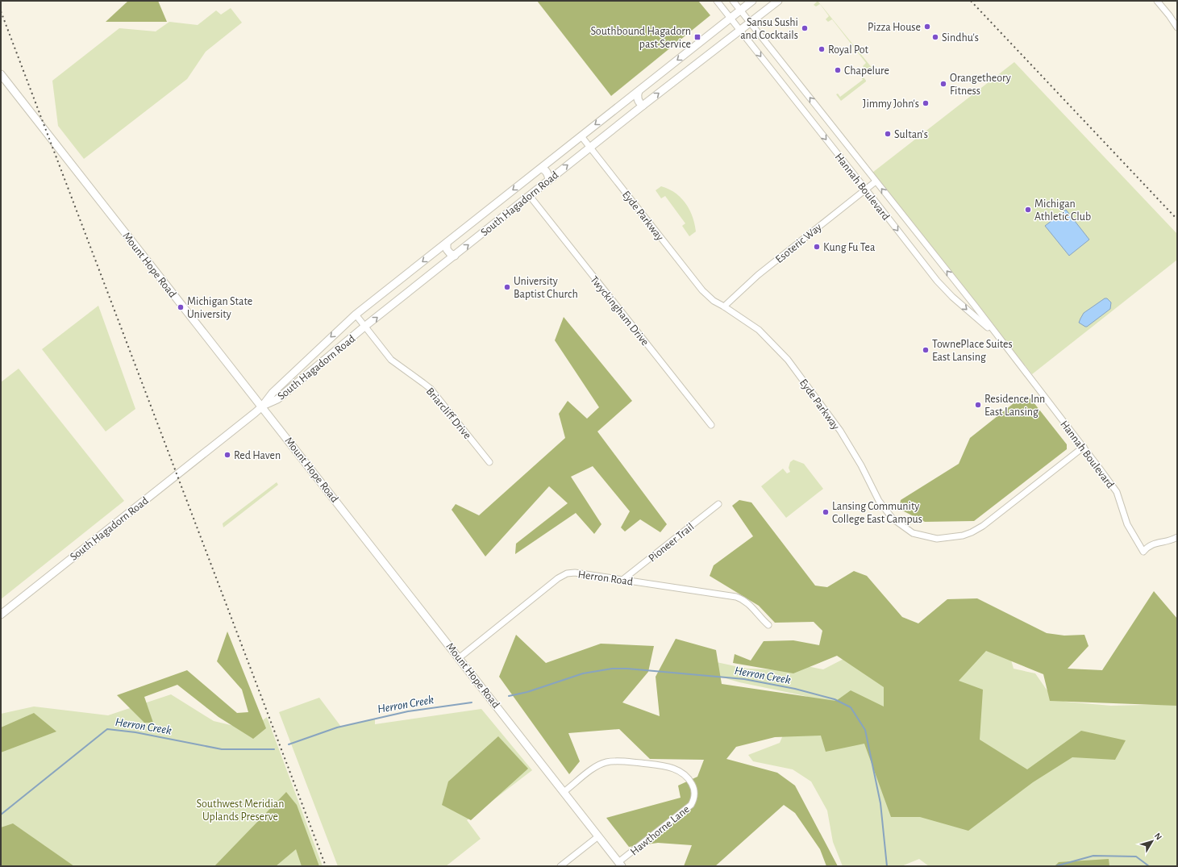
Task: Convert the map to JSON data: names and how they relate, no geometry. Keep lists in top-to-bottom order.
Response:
{
  "streets": {
    "street": [
      "Hannah Boulevard",
      "South Hagadorn Road",
      "Eyde Parkway",
      "Esoteric Way",
      "Mount Hope Road",
      "Twyckingham Drive",
      "Briarcliff Drive",
      "Pioneer Trail",
      "Herron Road",
      "Hawthorne Lane"
    ]
  },
  "crossings": [
    ["Hannah Boulevard", "South Hagadorn Road"],
    ["Hannah Boulevard", "Eyde Parkway"],
    ["Hannah Boulevard", "Esoteric Way"],
    ["South Hagadorn Road", "Eyde Parkway"],
    ["South Hagadorn Road", "Mount Hope Road"],
    ["South Hagadorn Road", "Twyckingham Drive"],
    ["South Hagadorn Road", "Briarcliff Drive"],
    ["Eyde Parkway", "Esoteric Way"],
    ["Mount Hope Road", "Herron Road"],
    ["Mount Hope Road", "Hawthorne Lane"],
    ["Pioneer Trail", "Herron Road"]
  ],
  "water": ["Herron Creek"],
  "parks": ["Southwest Meridian Uplands Preserve"],
  "places": {
    "other": [
      "Pizza House",
      "Sansu Sushi and Cocktails",
      "Sindhu's",
      "Royal Pot",
      "Chapelure",
      "Orangetheory Fitness",
      "Jimmy John's",
      "Sultan's",
      "Michigan Athletic Club",
      "Kung Fu Tea",
      "University Baptist Church",
      "Michigan State University",
      "TownePlace Suites East Lansing",
      "Residence Inn East Lansing",
      "Red Haven",
      "Lansing Community College East Campus"
    ],
    "transit": ["Southbound Hagadorn past Service"]
  },
  "north": "top right"
}
